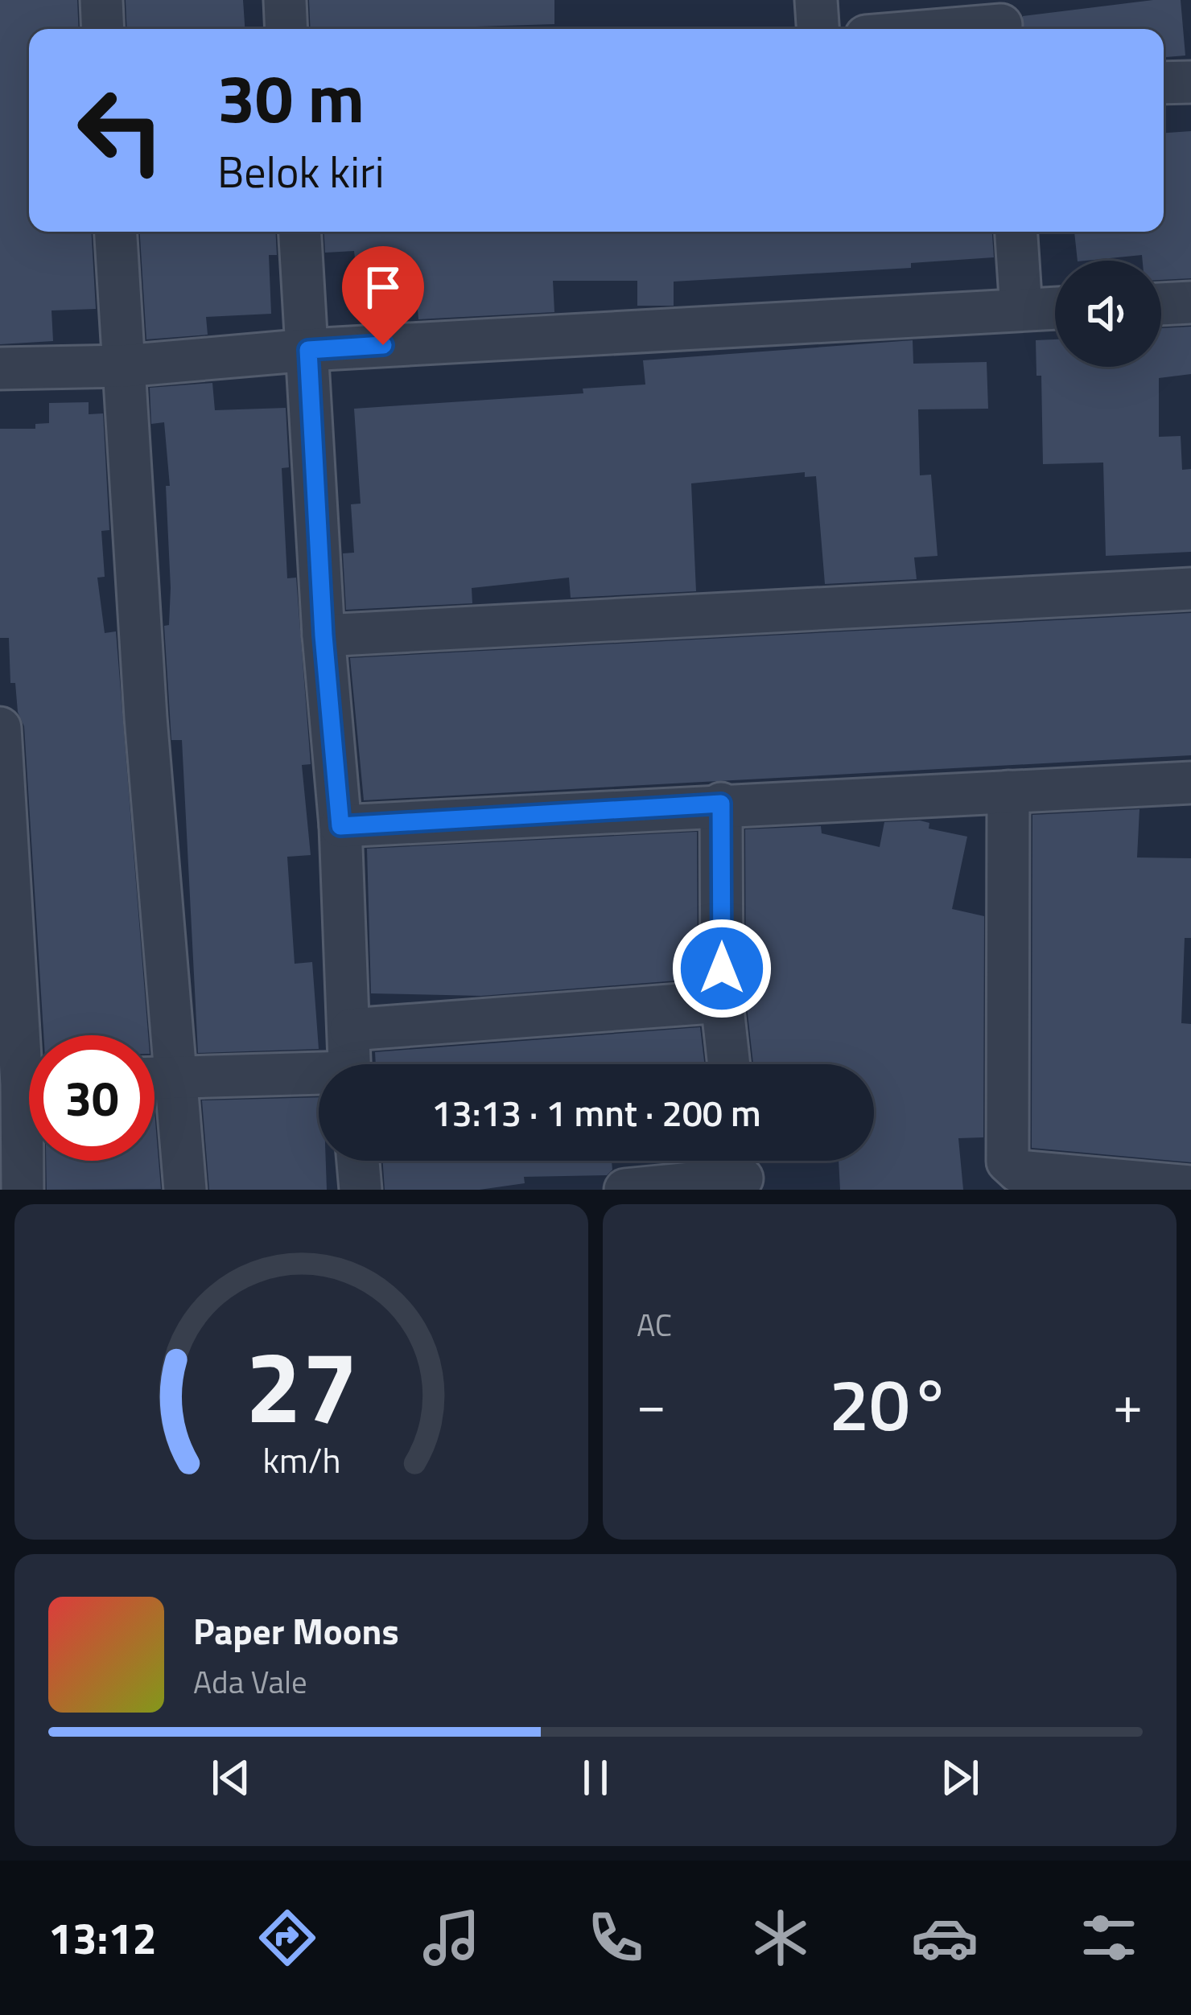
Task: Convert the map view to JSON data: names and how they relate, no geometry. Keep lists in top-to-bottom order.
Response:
{
  "page": {
    "turn": ["30 m", "Belok kiri"],
    "limit": "30",
    "trip": "13:13 · 1 mnt · 200 m",
    "tile": "AC",
    "heat": ["−", "20°", "+"],
    "song": ["Paper Moons", "Ada Vale"],
    "tabs": "13:12",
    "gauge": ["27", "km/h"]
  }
}
